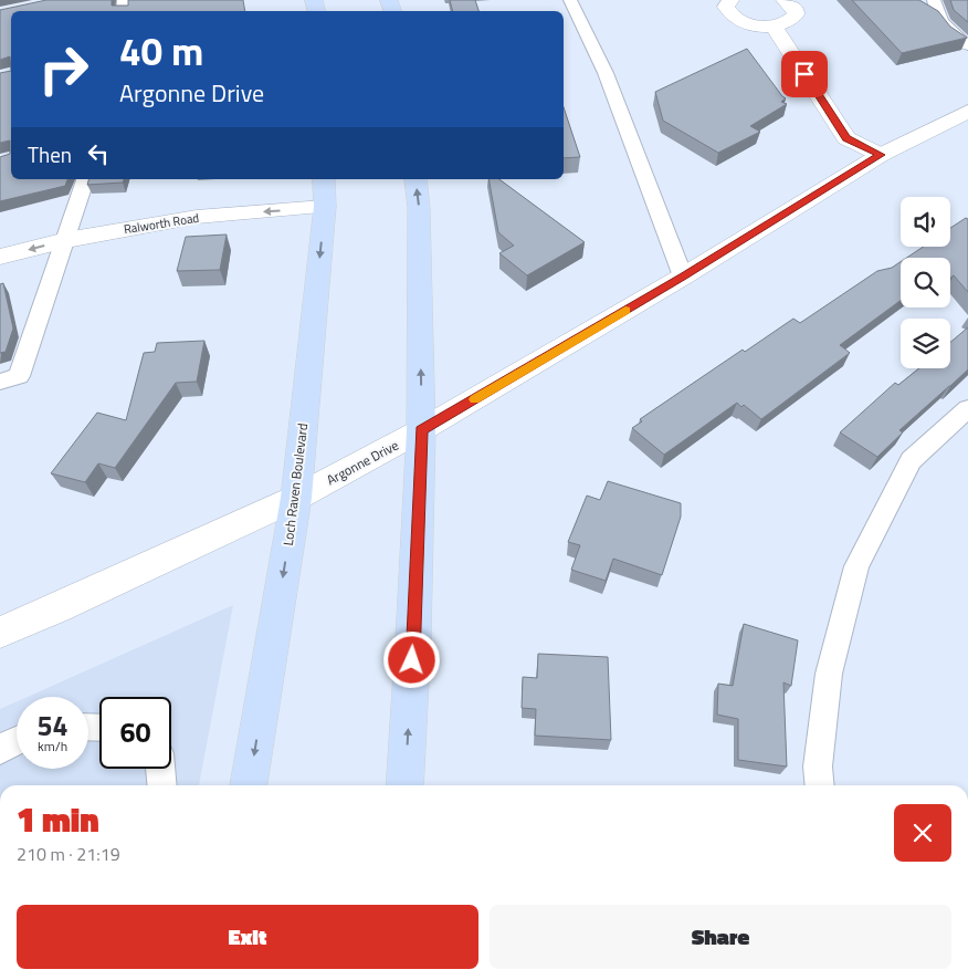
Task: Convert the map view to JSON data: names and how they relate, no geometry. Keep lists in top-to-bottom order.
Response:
{
  "streets": {
    "main road": ["Ralworth Road", "Argonne Drive", "Loch Raven Boulevard"]
  },
  "crossings": [
    ["Ralworth Road", "Loch Raven Boulevard"],
    ["Argonne Drive", "Loch Raven Boulevard"]
  ],
  "one_way": ["Ralworth Road"],
  "page": {
    "turn": ["40 m", "Argonne Drive"],
    "then": "Then",
    "speed": "54 km/h",
    "limit": "60",
    "heading": ["1 min", "210 m · 21:19"],
    "buttons": ["Exit", "Share"]
  }
}
